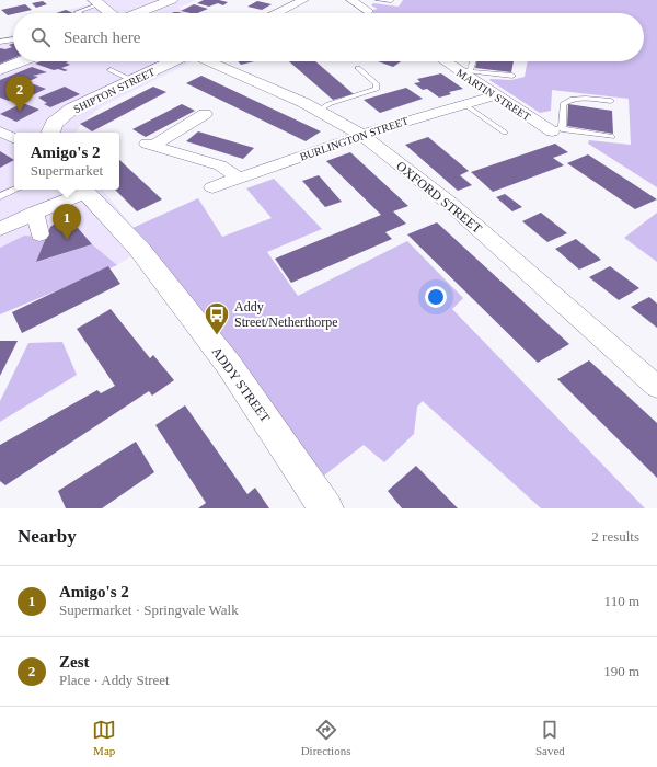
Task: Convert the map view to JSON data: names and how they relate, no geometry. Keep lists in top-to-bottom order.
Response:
{
  "streets": {
    "street": [
      "SHIPTON STREET",
      "MARTIN STREET",
      "BURLINGTON STREET",
      "OXFORD STREET",
      "ADDY STREET"
    ]
  },
  "crossings": [
    ["MARTIN STREET", "BURLINGTON STREET"],
    ["BURLINGTON STREET", "OXFORD STREET"]
  ],
  "places": {
    "bus stop": ["Addy Street/Netherthorpe"]
  },
  "page": {
    "search": "Search here",
    "pins": ["2", "1"],
    "popup": ["Amigo's 2", "Supermarket"],
    "heading": ["Nearby", "2 results"],
    "list": [
      {
        "mark": "1",
        "name": "Amigo's 2",
        "note": "Supermarket · Springvale Walk",
        "value": "110 m"
      },
      {
        "mark": "2",
        "name": "Zest",
        "note": "Place · Addy Street",
        "value": "190 m"
      }
    ],
    "nav": ["Map", "Directions", "Saved"]
  }
}
